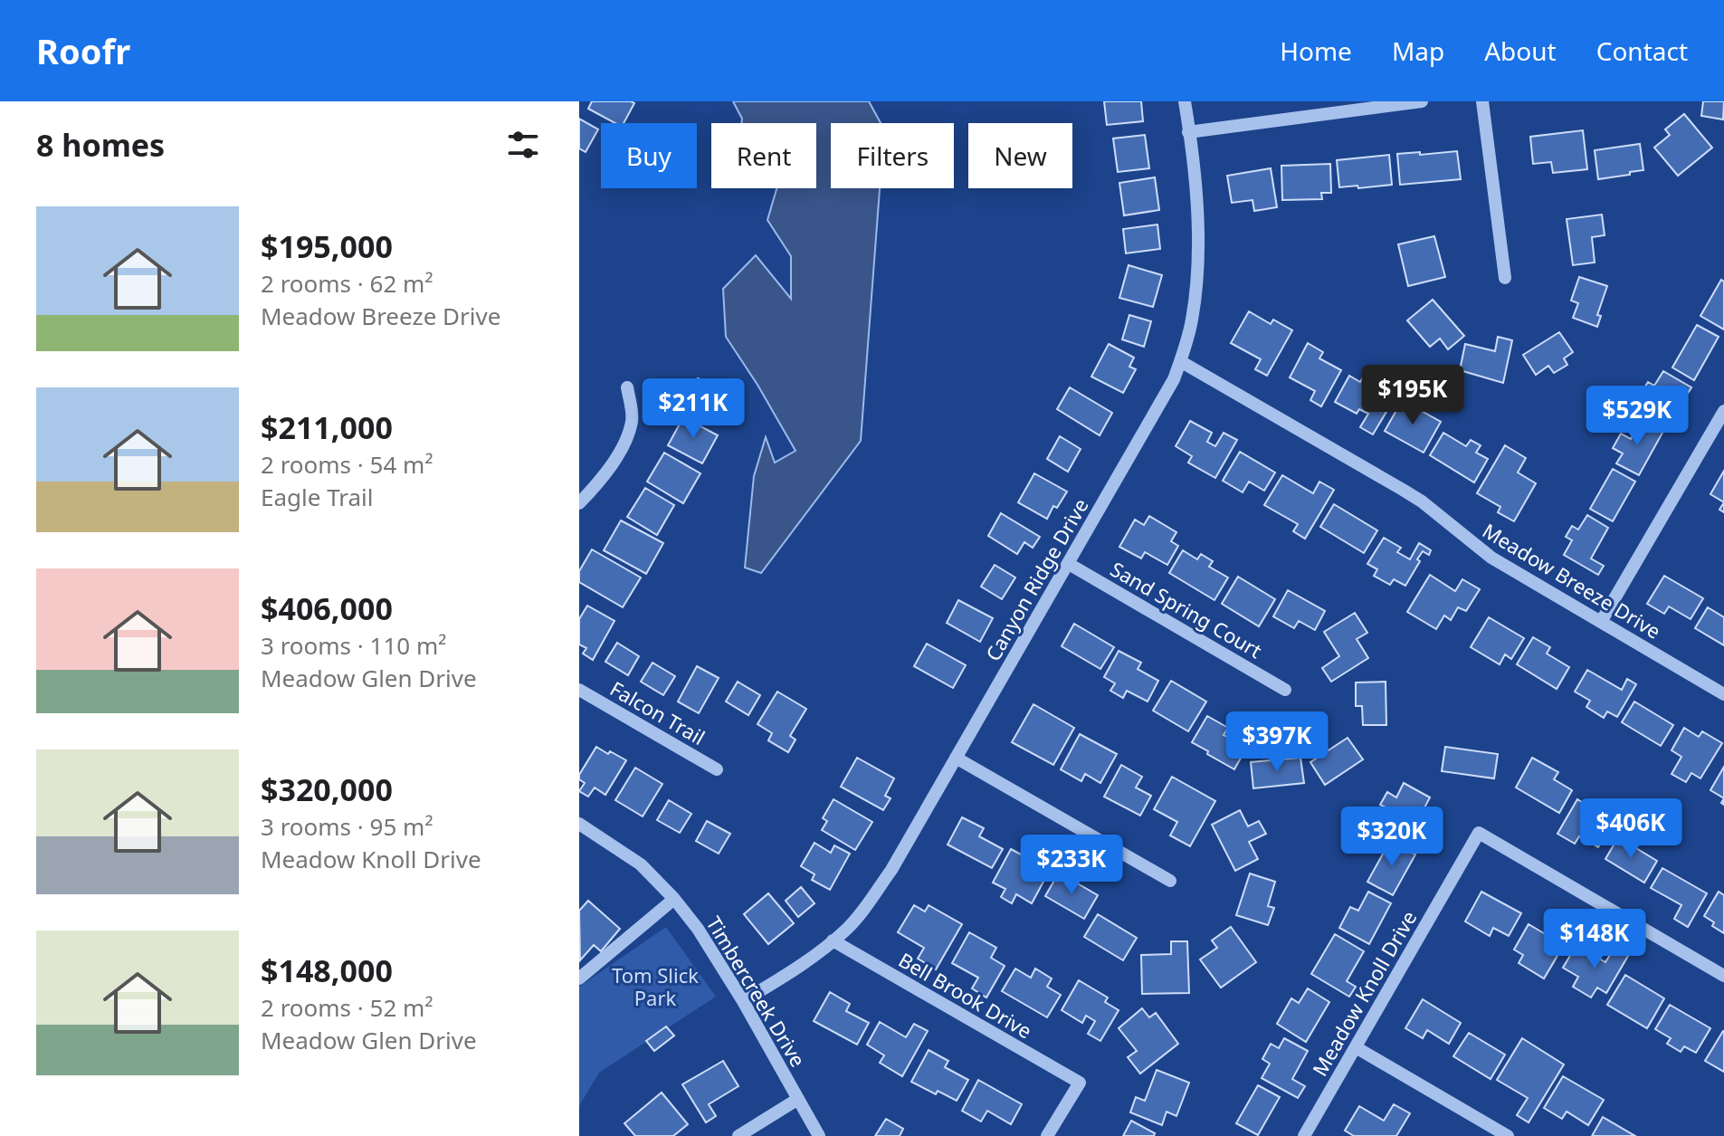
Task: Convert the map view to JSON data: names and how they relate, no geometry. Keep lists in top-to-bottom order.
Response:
{
  "streets": {
    "street": [
      "Canyon Ridge Drive",
      "Meadow Breeze Drive",
      "Sand Spring Court",
      "Falcon Trail",
      "Timbercreek Drive",
      "Meadow Knoll Drive",
      "Bell Brook Drive"
    ]
  },
  "crossings": [
    ["Canyon Ridge Drive", "Meadow Breeze Drive"],
    ["Canyon Ridge Drive", "Sand Spring Court"],
    ["Canyon Ridge Drive", "Timbercreek Drive"],
    ["Canyon Ridge Drive", "Bell Brook Drive"]
  ],
  "parks": ["Tom Slick Park"],
  "page": {
    "header": "Roofr",
    "nav": [
      "Home",
      "Map",
      "About",
      "Contact"
    ],
    "heading": "8 homes",
    "chip": [
      "Buy",
      "Rent",
      "Filters",
      "New"
    ],
    "list": [
      {
        "name": "$195,000",
        "note": "2 rooms · 62 m² · Meadow Breeze Drive"
      },
      {
        "name": "$211,000",
        "note": "2 rooms · 54 m² · Eagle Trail"
      },
      {
        "name": "$406,000",
        "note": "3 rooms · 110 m² · Meadow Glen Drive"
      },
      {
        "name": "$320,000",
        "note": "3 rooms · 95 m² · Meadow Knoll Drive"
      },
      {
        "name": "$148,000",
        "note": "2 rooms · 52 m² · Meadow Glen Drive"
      }
    ],
    "price": [
      "$195K",
      "$211K",
      "$529K",
      "$397K",
      "$406K",
      "$320K",
      "$233K",
      "$148K"
    ]
  }
}
